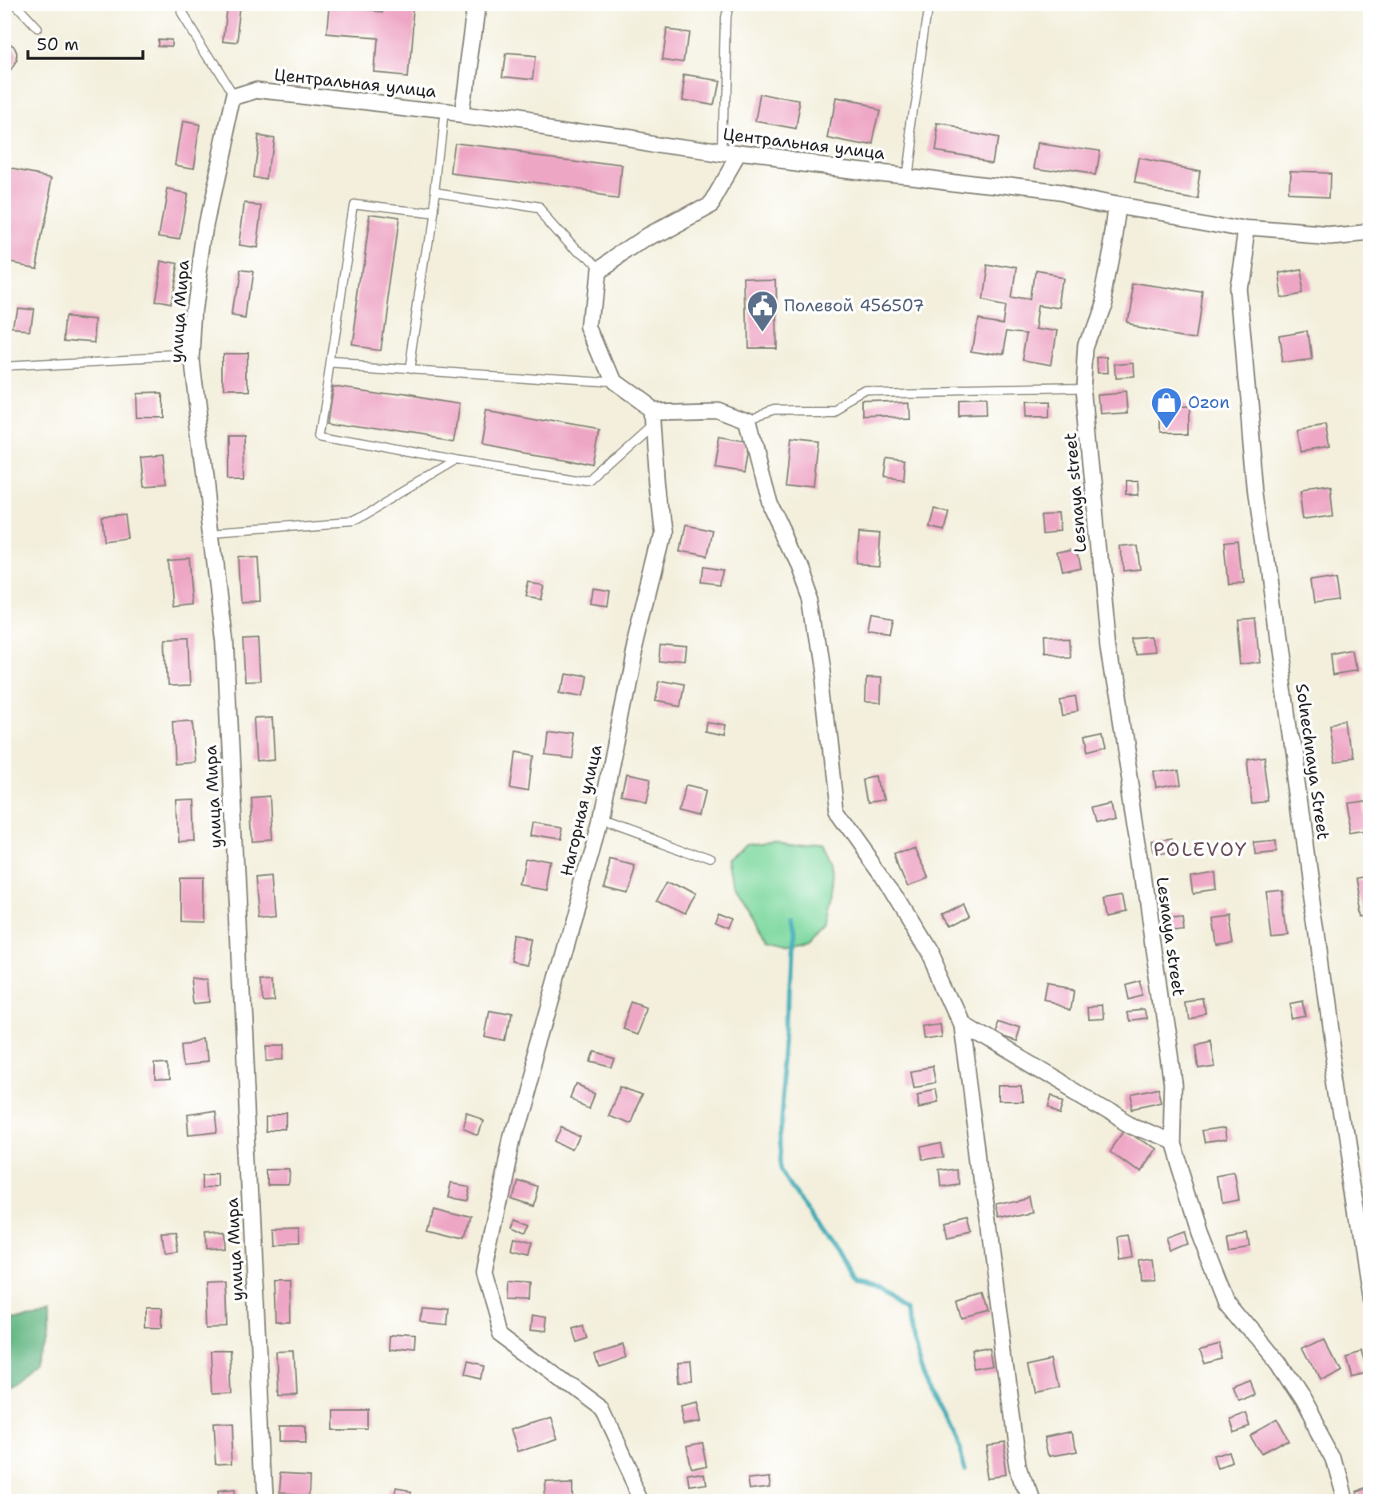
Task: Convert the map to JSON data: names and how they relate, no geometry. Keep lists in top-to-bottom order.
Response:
{
  "streets": {
    "street": [
      "Центральная улица",
      "улица Мира",
      "Lesnaya street",
      "Solnechnaya Street",
      "Нагорная улица"
    ]
  },
  "crossings": [
    ["Центральная улица", "улица Мира"],
    ["Центральная улица", "Lesnaya street"],
    ["Центральная улица", "Solnechnaya Street"]
  ],
  "districts": ["POLEVOY"],
  "places": {
    "public building": ["Полевой 456507"],
    "shop": ["Ozon"]
  },
  "scale_bar": "50 m"
}
